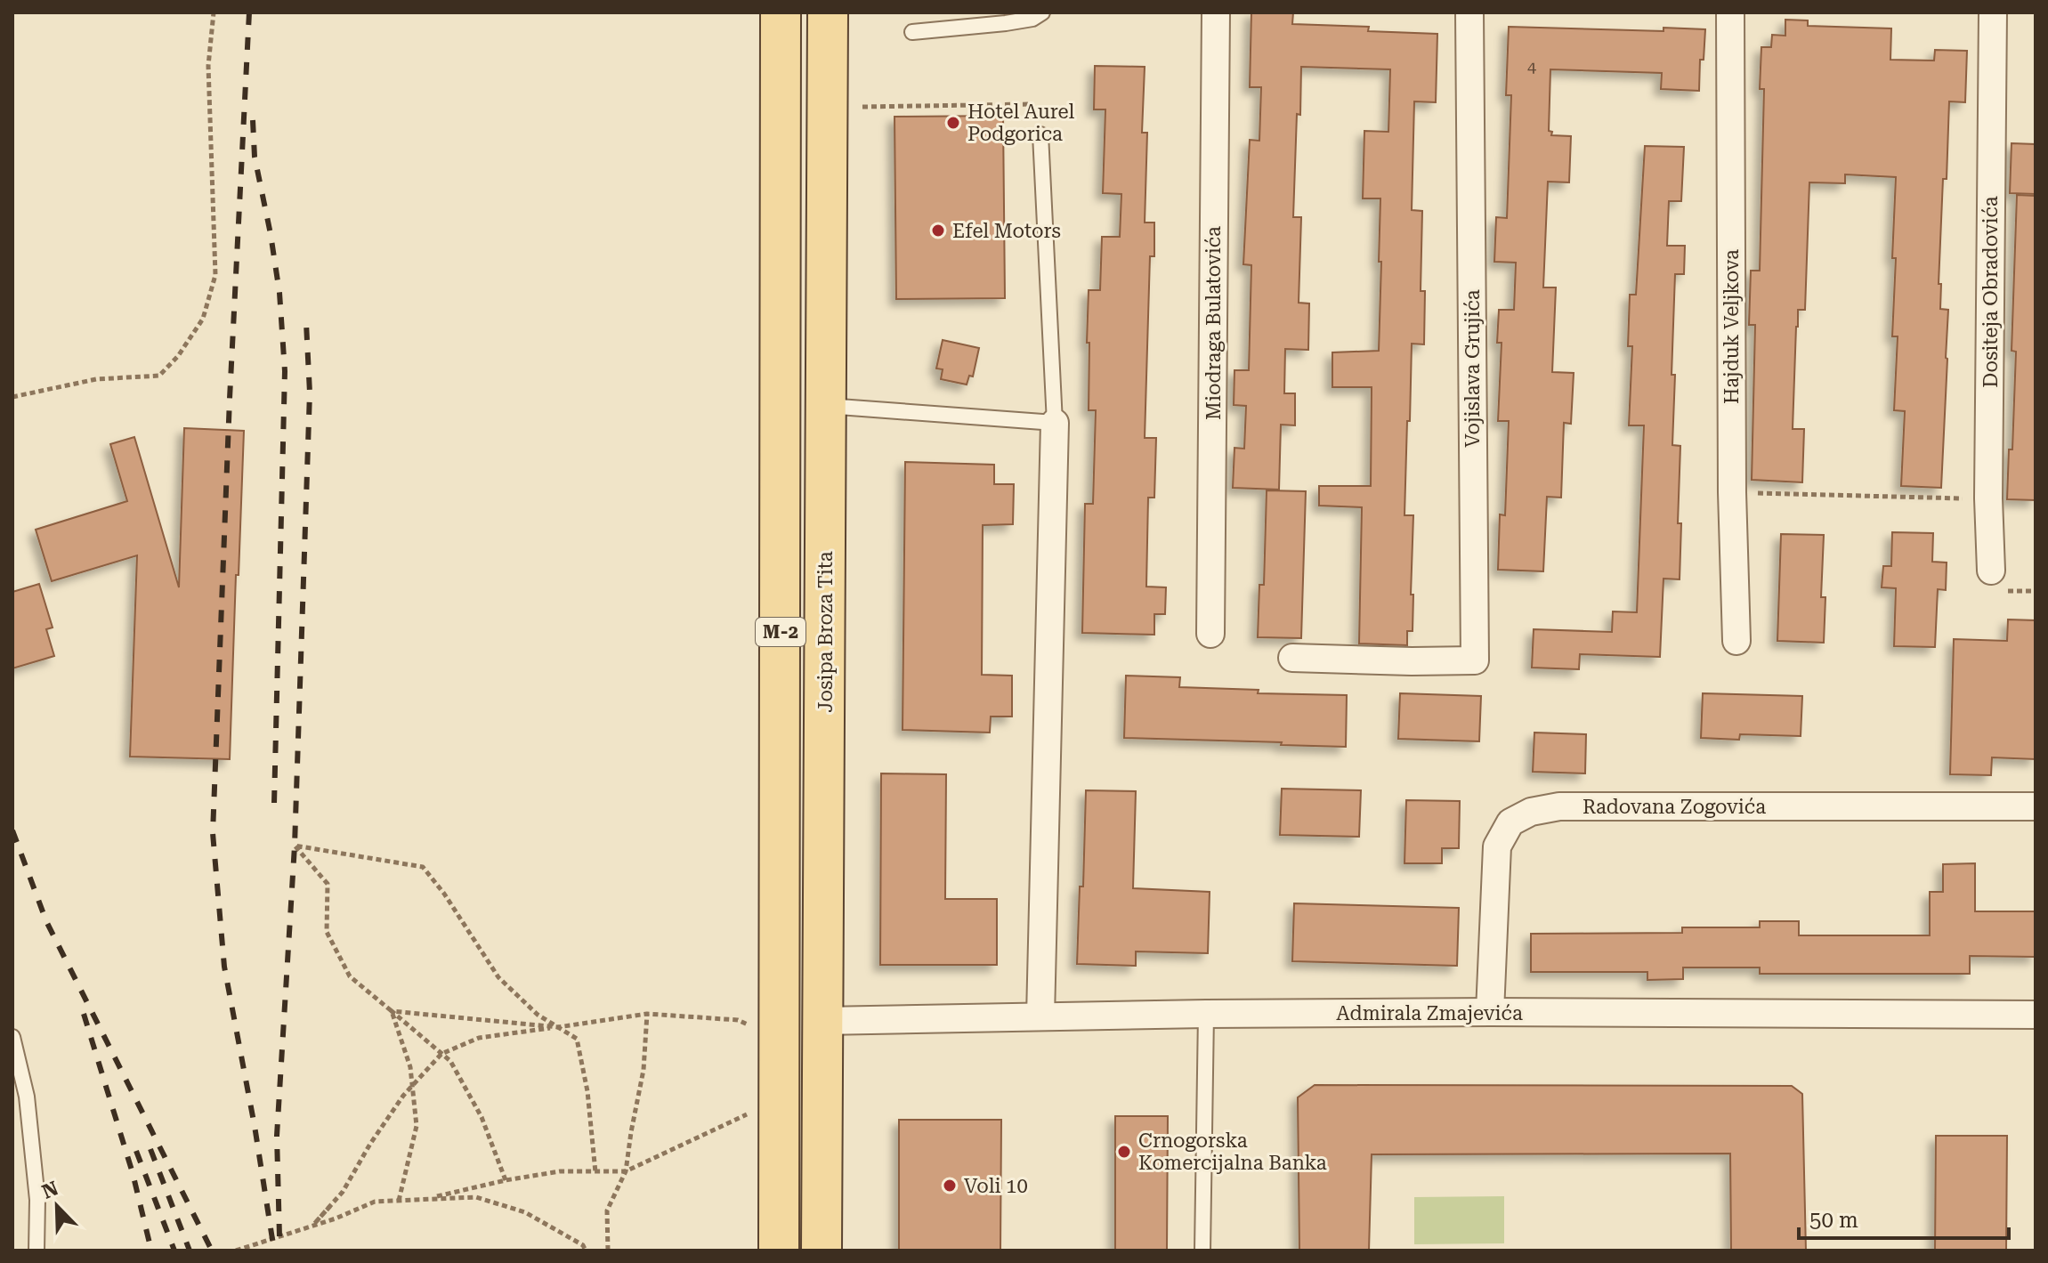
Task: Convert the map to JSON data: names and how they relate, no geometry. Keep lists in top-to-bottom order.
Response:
{
  "streets": {
    "main road": ["M-2", "Josipa Broza Tita"],
    "street": [
      "Dositeja Obradovića",
      "Miodraga Bulatovića",
      "Hajduk Veljkova",
      "Vojislava Grujića",
      "Radovana Zogovića",
      "Admirala Zmajevića"
    ]
  },
  "crossings": [
    ["Josipa Broza Tita", "Admirala Zmajevića"],
    ["Radovana Zogovića", "Admirala Zmajevića"]
  ],
  "places": [
    "Hotel Aurel Podgorica",
    "Efel Motors",
    "Crnogorska Komercijalna Banka",
    "Voli 10"
  ],
  "house_numbers": ["4"],
  "scale_bar": "50 m",
  "north": "top left"
}
